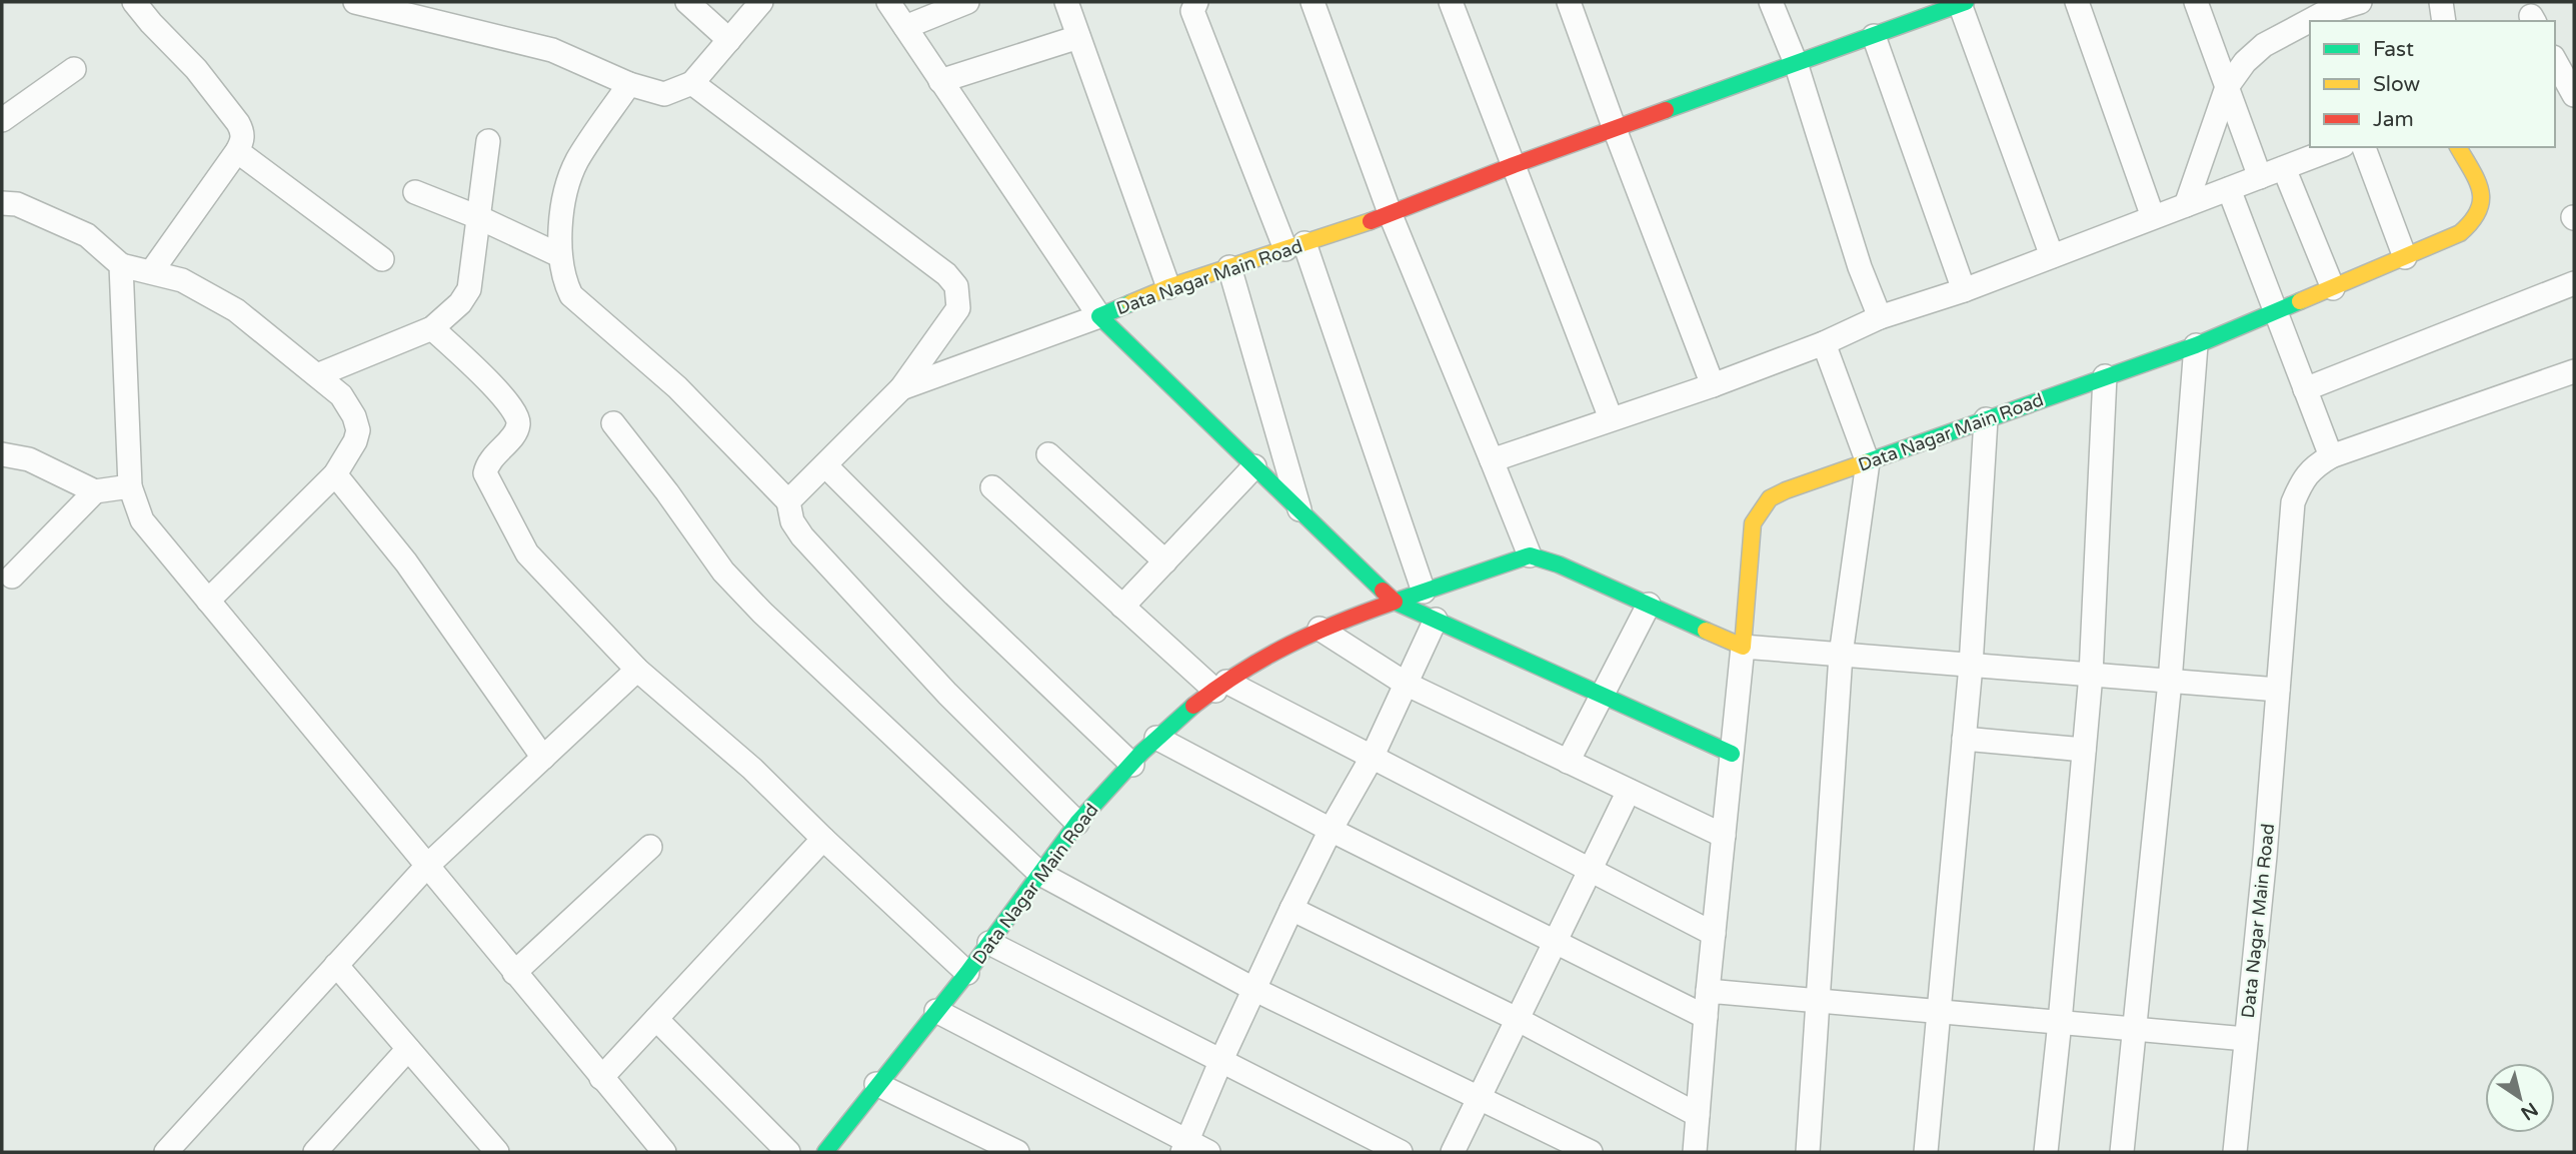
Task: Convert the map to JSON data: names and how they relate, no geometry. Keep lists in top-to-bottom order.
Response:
{
  "streets": {
    "street": ["Data Nagar Main Road"]
  },
  "legend": ["Fast", "Slow", "Jam"],
  "north": "bottom right"
}
